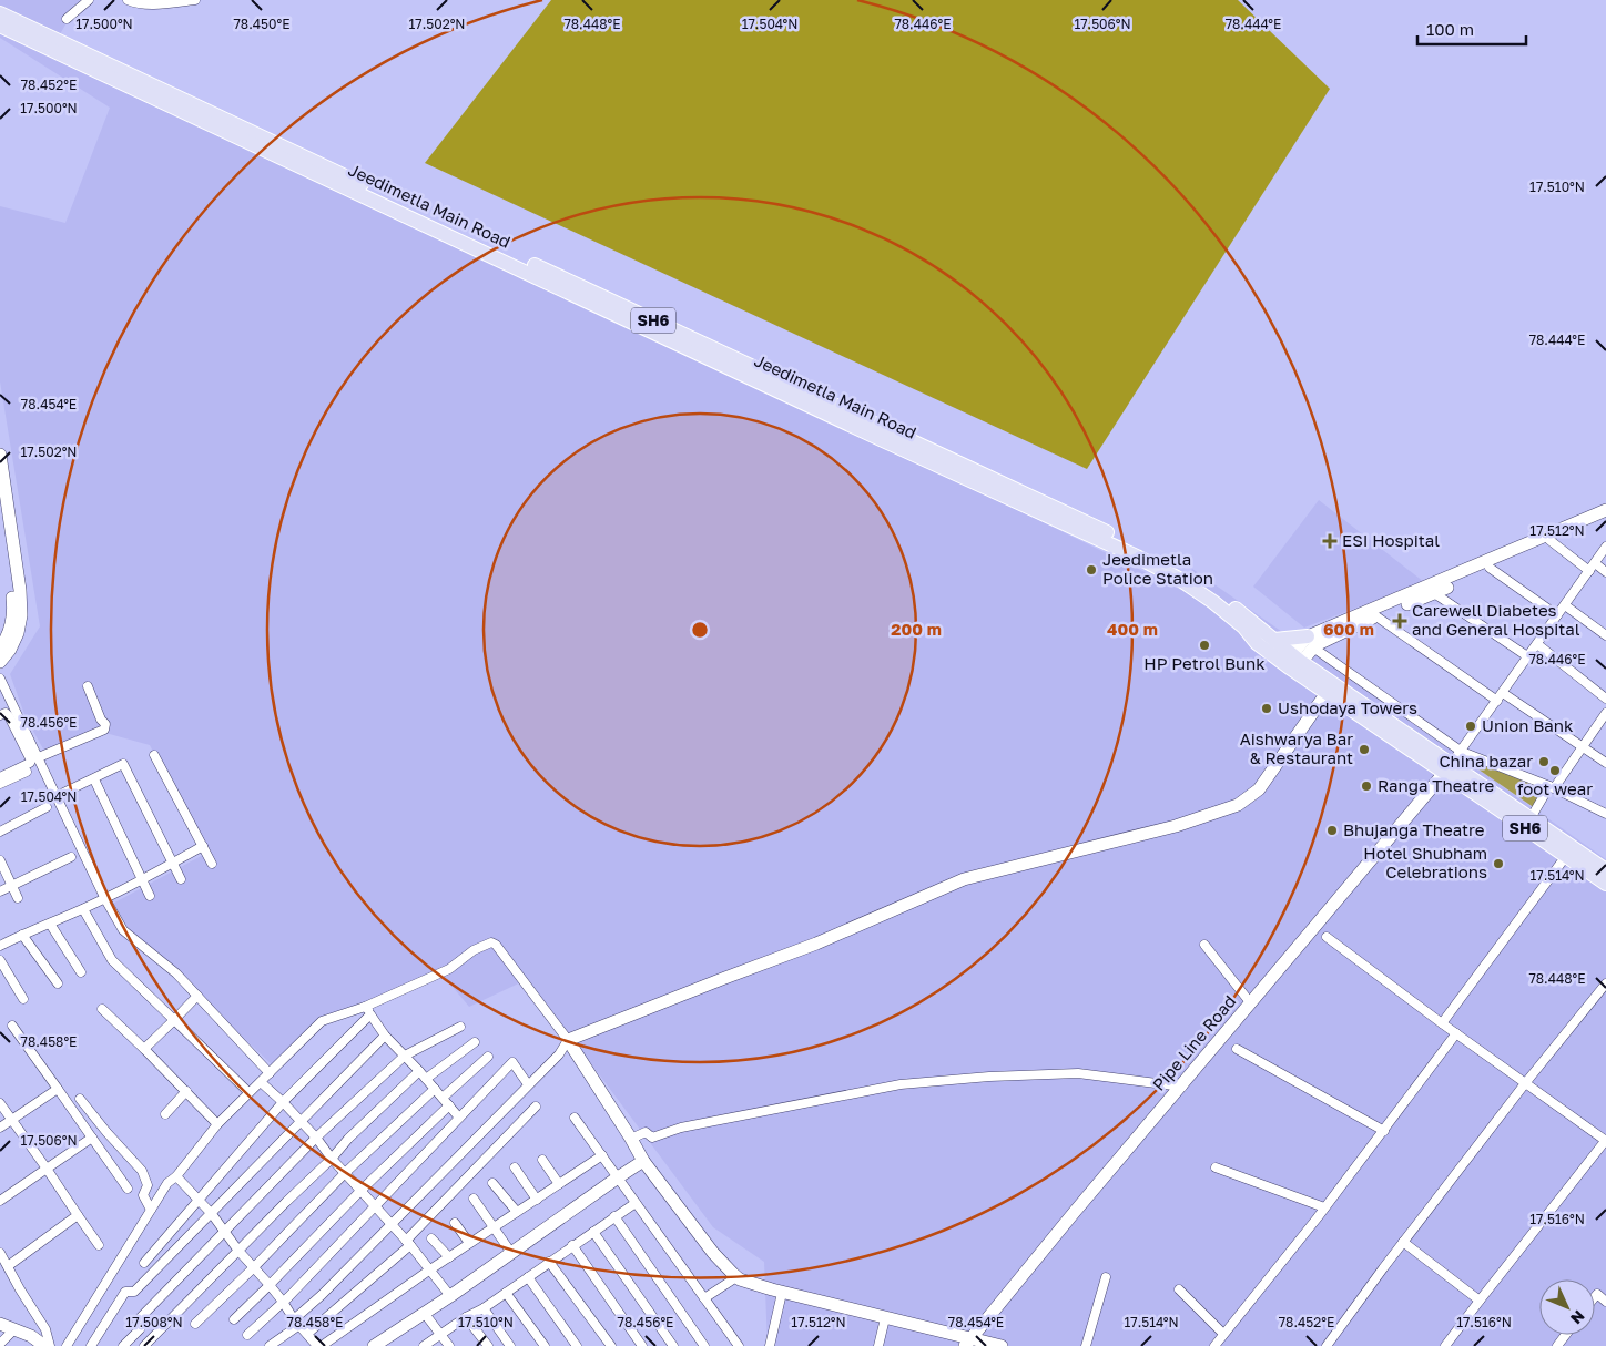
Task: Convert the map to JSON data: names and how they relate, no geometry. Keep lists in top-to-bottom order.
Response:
{
  "streets": {
    "main road": ["Jeedimetla Main Road", "SH6"],
    "street": ["Pipe Line Road"]
  },
  "crossings": [
    ["Jeedimetla Main Road", "Pipe Line Road"]
  ],
  "places": {
    "health": ["ESI Hospital", "Carewell Diabetes and General Hospital"],
    "other": [
      "Jeedimetla Police Station",
      "HP Petrol Bunk",
      "Ushodaya Towers",
      "Union Bank",
      "Aishwarya Bar & Restaurant",
      "China bazar",
      "foot wear",
      "Ranga Theatre",
      "Bhujanga Theatre",
      "Hotel Shubham Celebrations"
    ]
  },
  "scale_bar": "100 m",
  "north": "bottom right",
  "coordinates": [
    "78.450°E",
    "78.448°E",
    "78.446°E",
    "78.444°E",
    "17.500°N",
    "17.502°N",
    "17.504°N",
    "17.506°N",
    "78.452°E",
    "17.510°N",
    "78.454°E",
    "17.512°N",
    "78.456°E",
    "17.514°N",
    "78.458°E",
    "17.516°N",
    "17.508°N"
  ],
  "rings": ["200 m", "400 m", "600 m"]
}
